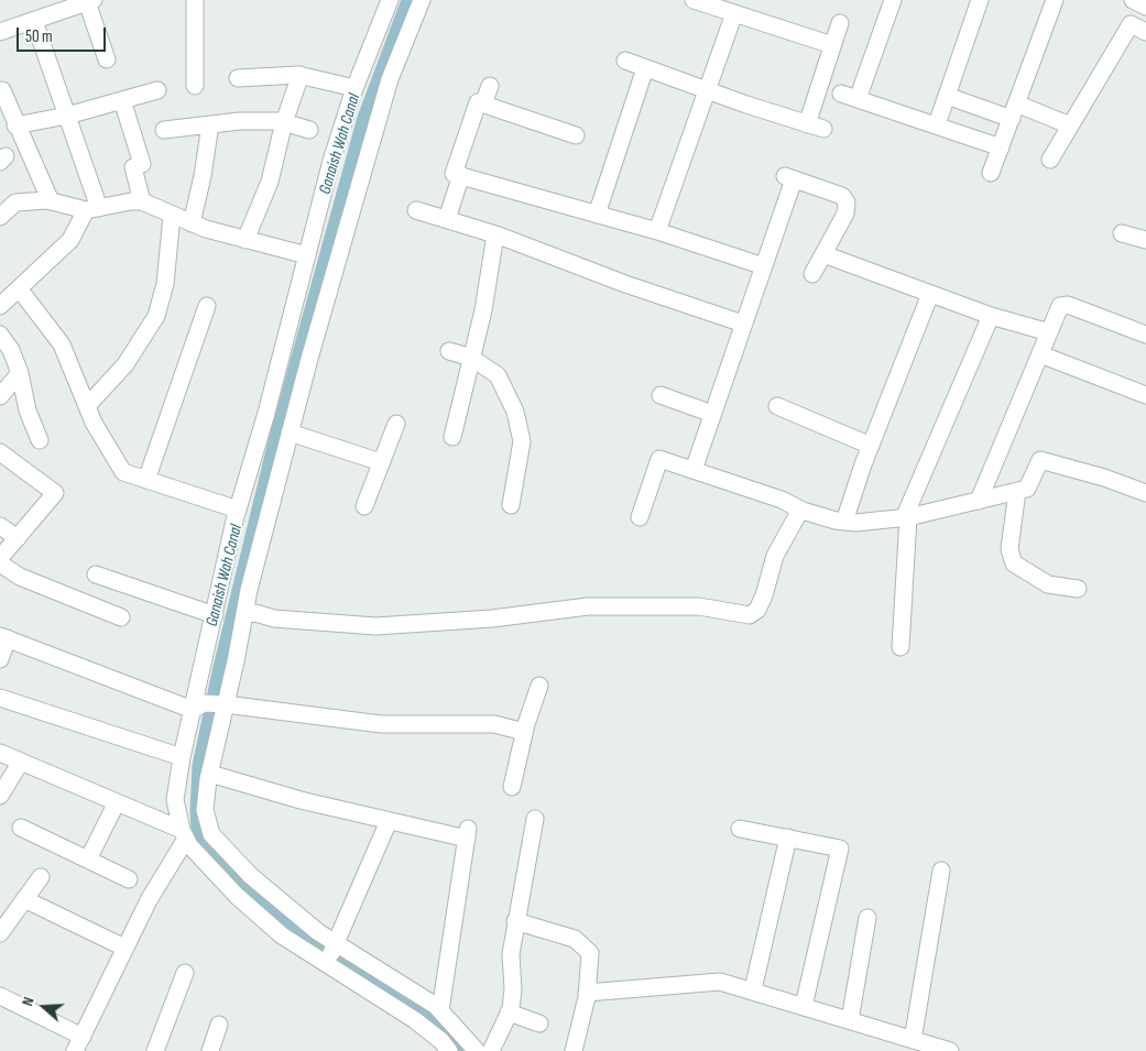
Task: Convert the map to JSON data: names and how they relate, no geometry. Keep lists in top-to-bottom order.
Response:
{
  "water": ["Ganaish Wah Canal"],
  "scale_bar": "50 m",
  "north": "left"
}
